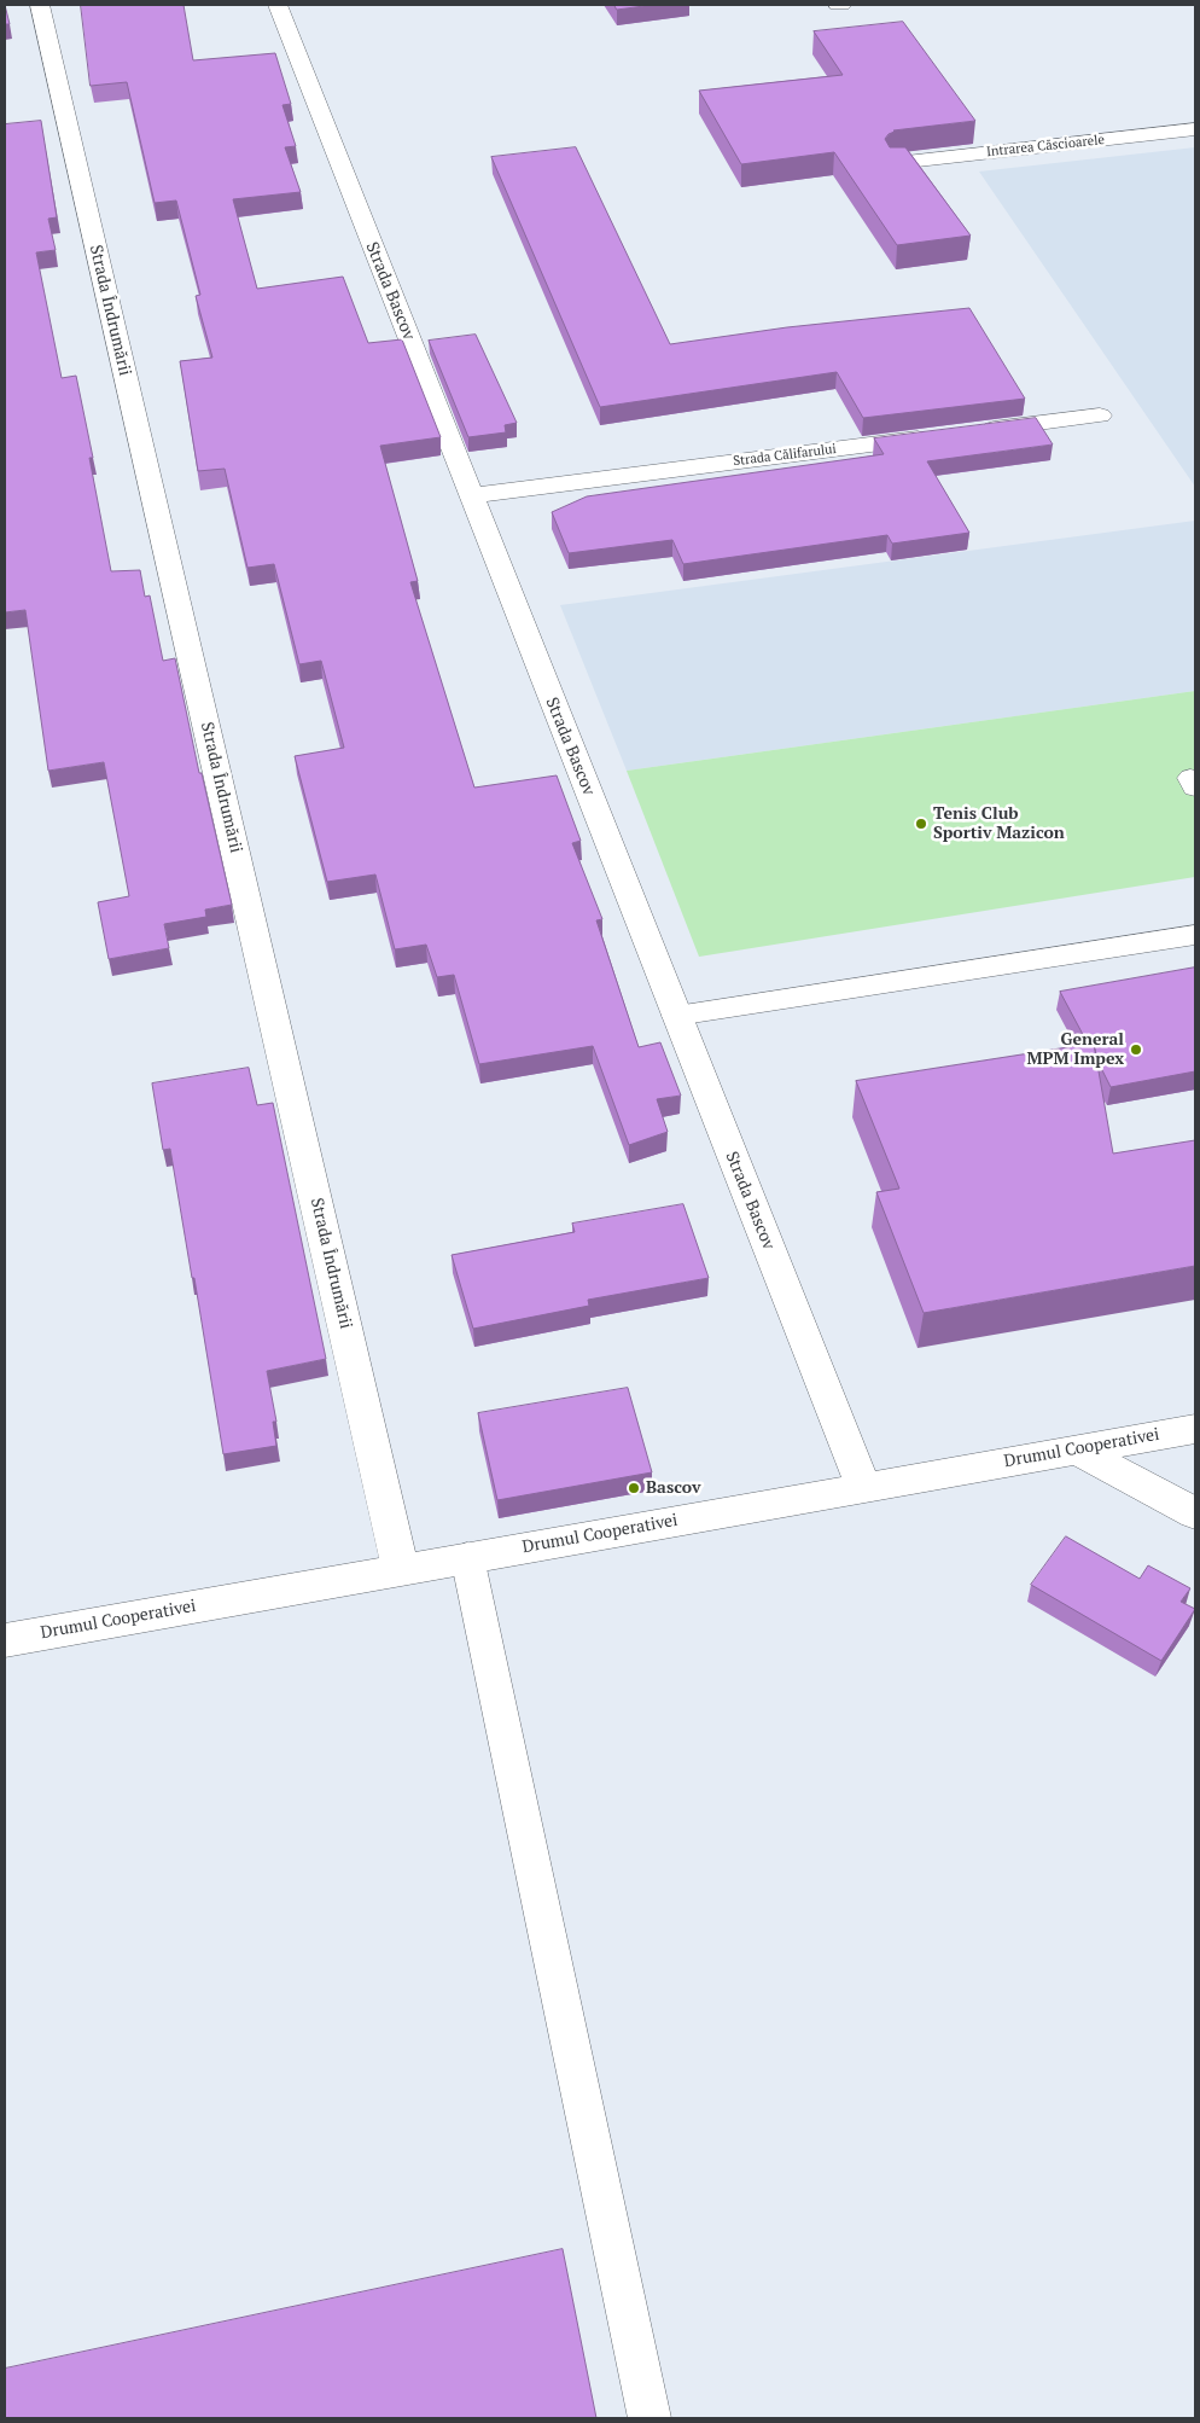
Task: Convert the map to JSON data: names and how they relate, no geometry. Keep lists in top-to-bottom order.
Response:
{
  "streets": {
    "street": [
      "Intrarea Căscioarele",
      "Strada Bascov",
      "Strada Îndrumării",
      "Strada Călifarului",
      "Drumul Cooperativei"
    ]
  },
  "crossings": [
    ["Strada Bascov", "Strada Călifarului"],
    ["Strada Bascov", "Drumul Cooperativei"],
    ["Strada Îndrumării", "Drumul Cooperativei"]
  ],
  "places": ["Tenis Club Sportiv Mazicon", "General MPM Impex", "Bascov"]
}
